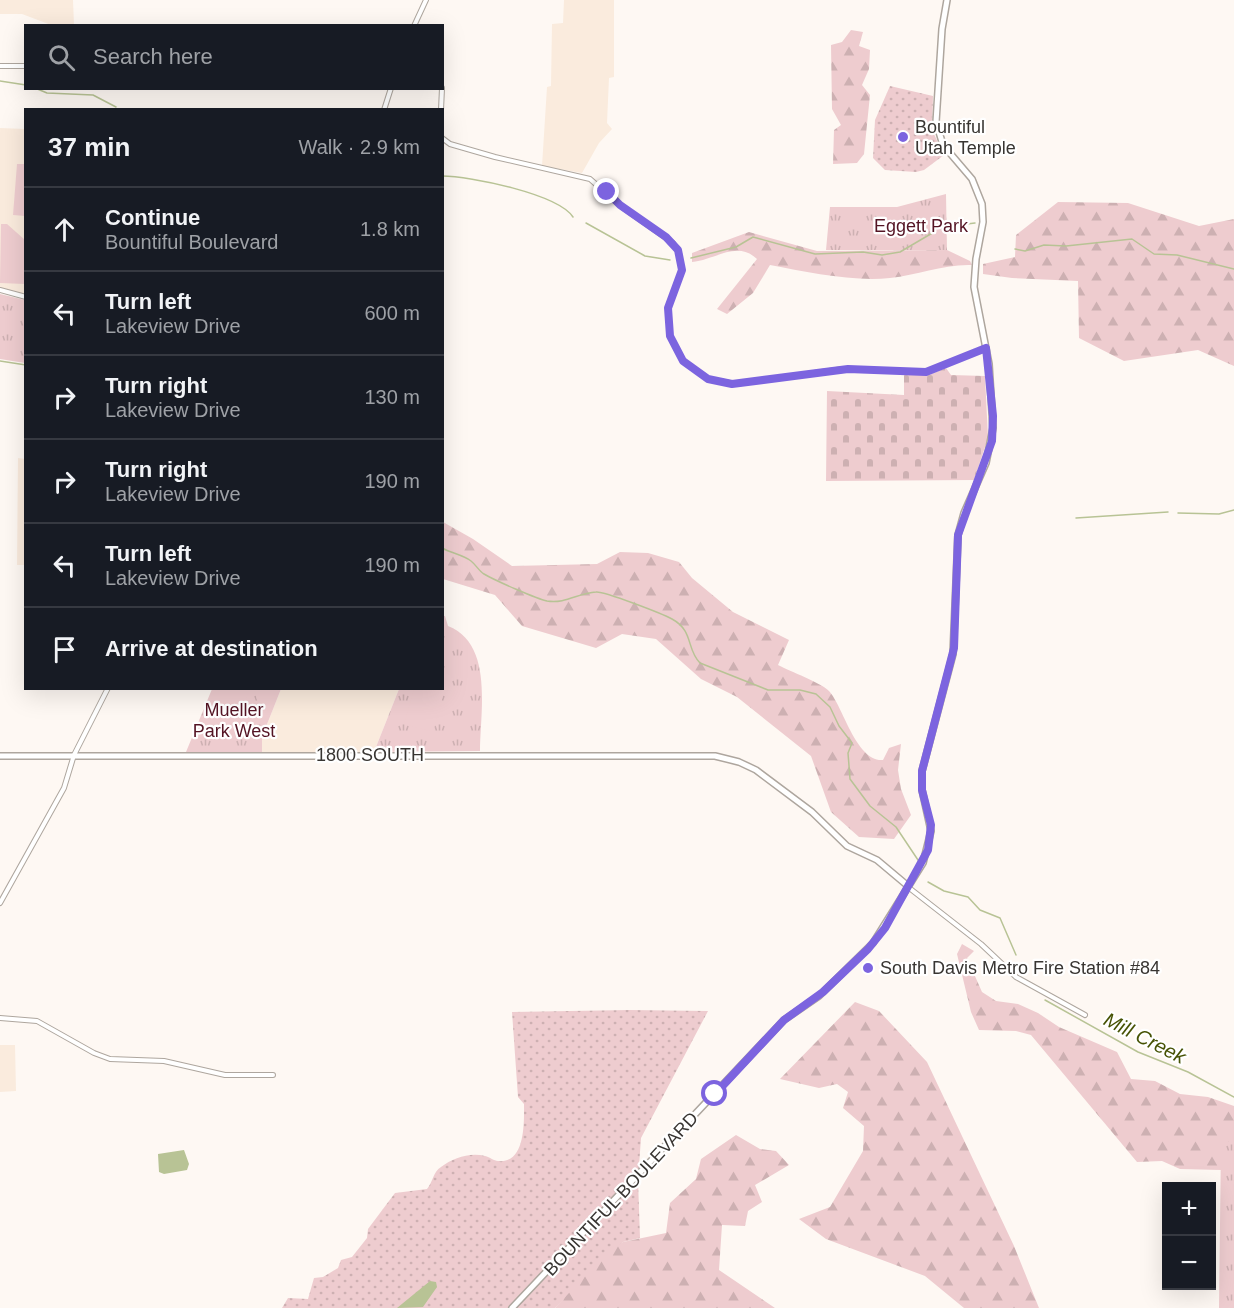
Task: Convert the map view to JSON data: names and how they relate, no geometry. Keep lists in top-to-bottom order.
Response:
{
  "streets": {
    "main road": ["1800 SOUTH", "BOUNTIFUL BOULEVARD"]
  },
  "crossings": [
    ["1800 SOUTH", "BOUNTIFUL BOULEVARD"]
  ],
  "water": ["Mill Creek"],
  "parks": ["Eggett Park", "Mueller Park West"],
  "places": ["Bountiful Utah Temple", "South Davis Metro Fire Station #84"],
  "page": {
    "search": "Search here",
    "heading": ["37 min", "Walk · 2.9 km"],
    "list": [
      ["Continue", "Bountiful Boulevard", "1.8 km"],
      ["Turn left", "Lakeview Drive", "600 m"],
      ["Turn right", "Lakeview Drive", "130 m"],
      ["Turn right", "Lakeview Drive", "190 m"],
      ["Turn left", "Lakeview Drive", "190 m"],
      "Arrive at destination"
    ],
    "map_buttons": ["+", "−"]
  }
}
